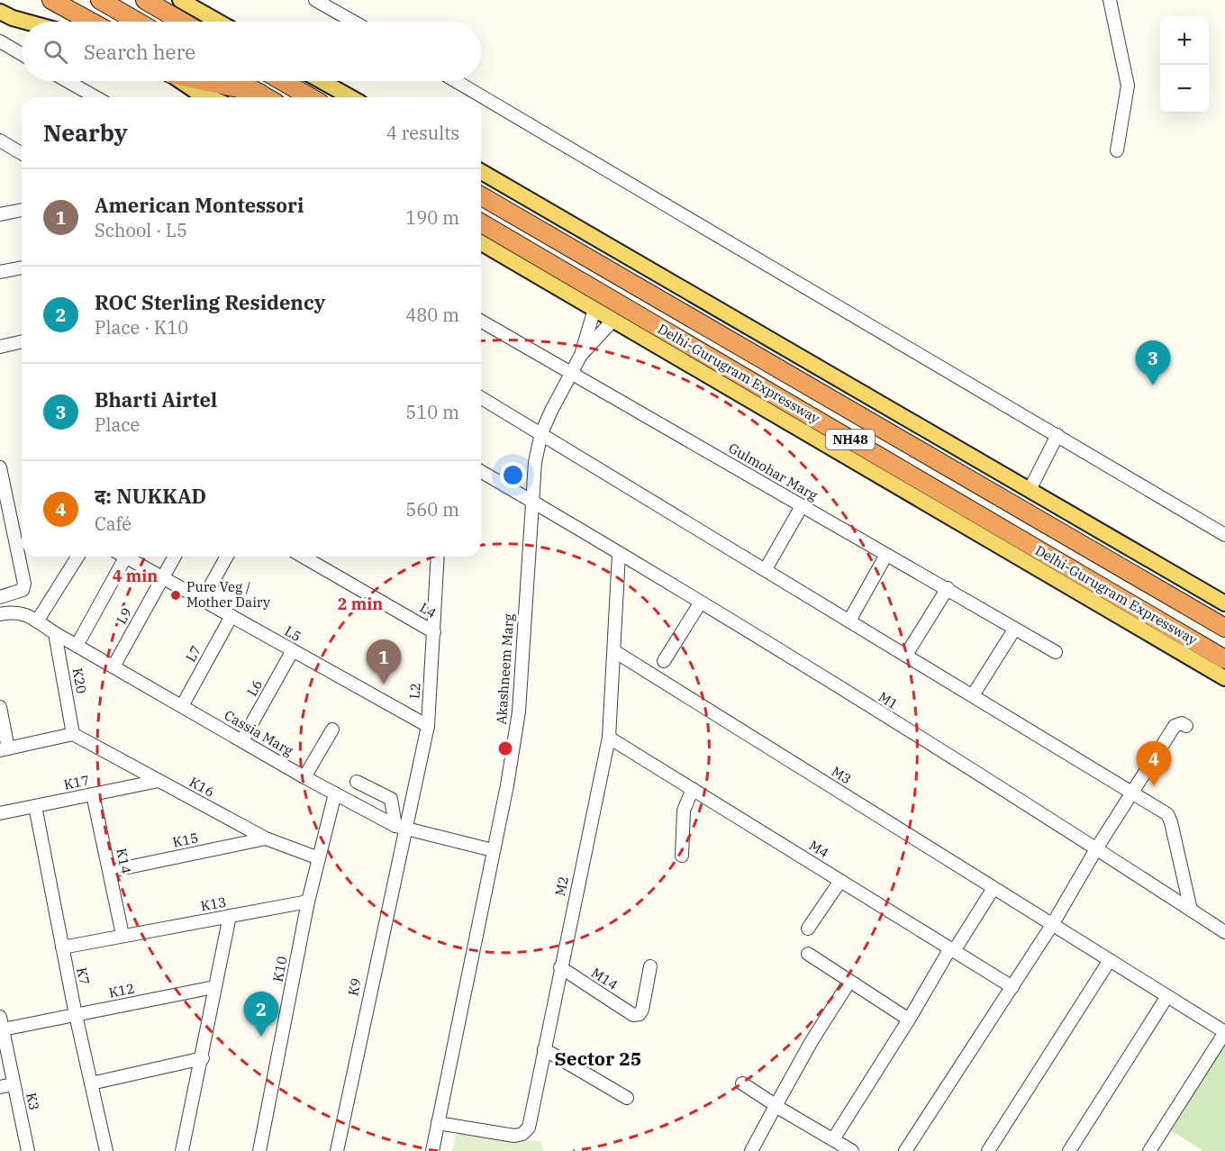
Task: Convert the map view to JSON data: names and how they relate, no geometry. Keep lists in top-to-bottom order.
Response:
{
  "streets": {
    "highway": ["Delhi-Gurugram Expressway", "NH48"],
    "street": [
      "Gulmohar Marg",
      "L4",
      "L9",
      "L5",
      "L7",
      "Akashneem Marg",
      "K20",
      "L6",
      "L2",
      "M1",
      "Cassia Marg",
      "M3",
      "K17",
      "K16",
      "K15",
      "M4",
      "K14",
      "M2",
      "K13",
      "K10",
      "K7",
      "M14",
      "K9",
      "K12",
      "K3"
    ]
  },
  "crossings": [
    ["Gulmohar Marg", "Akashneem Marg"],
    ["L4", "L2"],
    ["L9", "L5"],
    ["L9", "Cassia Marg"],
    ["L5", "L7"],
    ["L5", "L6"],
    ["L5", "L2"],
    ["L7", "Cassia Marg"],
    ["Akashneem Marg", "M1"],
    ["Akashneem Marg", "Cassia Marg"],
    ["Akashneem Marg", "M2"],
    ["K20", "Cassia Marg"],
    ["K20", "K16"],
    ["L6", "Cassia Marg"],
    ["L2", "Cassia Marg"],
    ["L2", "K9"],
    ["M1", "M2"],
    ["Cassia Marg", "K10"],
    ["Cassia Marg", "K9"],
    ["M3", "M2"],
    ["K17", "K16"],
    ["K17", "K14"],
    ["K17", "K7"],
    ["K16", "K15"],
    ["K16", "K10"],
    ["K15", "K14"],
    ["M4", "M2"],
    ["K14", "K13"],
    ["M2", "M14"],
    ["K13", "K10"],
    ["K13", "K7"],
    ["K7", "K12"],
    ["K12", "K3"]
  ],
  "districts": ["Sector 25"],
  "places": ["Pure Veg / Mother Dairy"],
  "page": {
    "map_buttons": ["+", "−"],
    "search": "Search here",
    "heading": ["Nearby", "4 results"],
    "list": [
      {
        "mark": "1",
        "name": "American Montessori",
        "note": "School · L5",
        "value": "190 m"
      },
      {
        "mark": "2",
        "name": "ROC Sterling Residency",
        "note": "Place · K10",
        "value": "480 m"
      },
      {
        "mark": "3",
        "name": "Bharti Airtel",
        "note": "Place",
        "value": "510 m"
      },
      {
        "mark": "4",
        "name": "द: NUKKAD",
        "note": "Café",
        "value": "560 m"
      }
    ],
    "pins": [
      "3",
      "1",
      "4",
      "2"
    ]
  },
  "rings": ["4 min", "2 min"]
}
